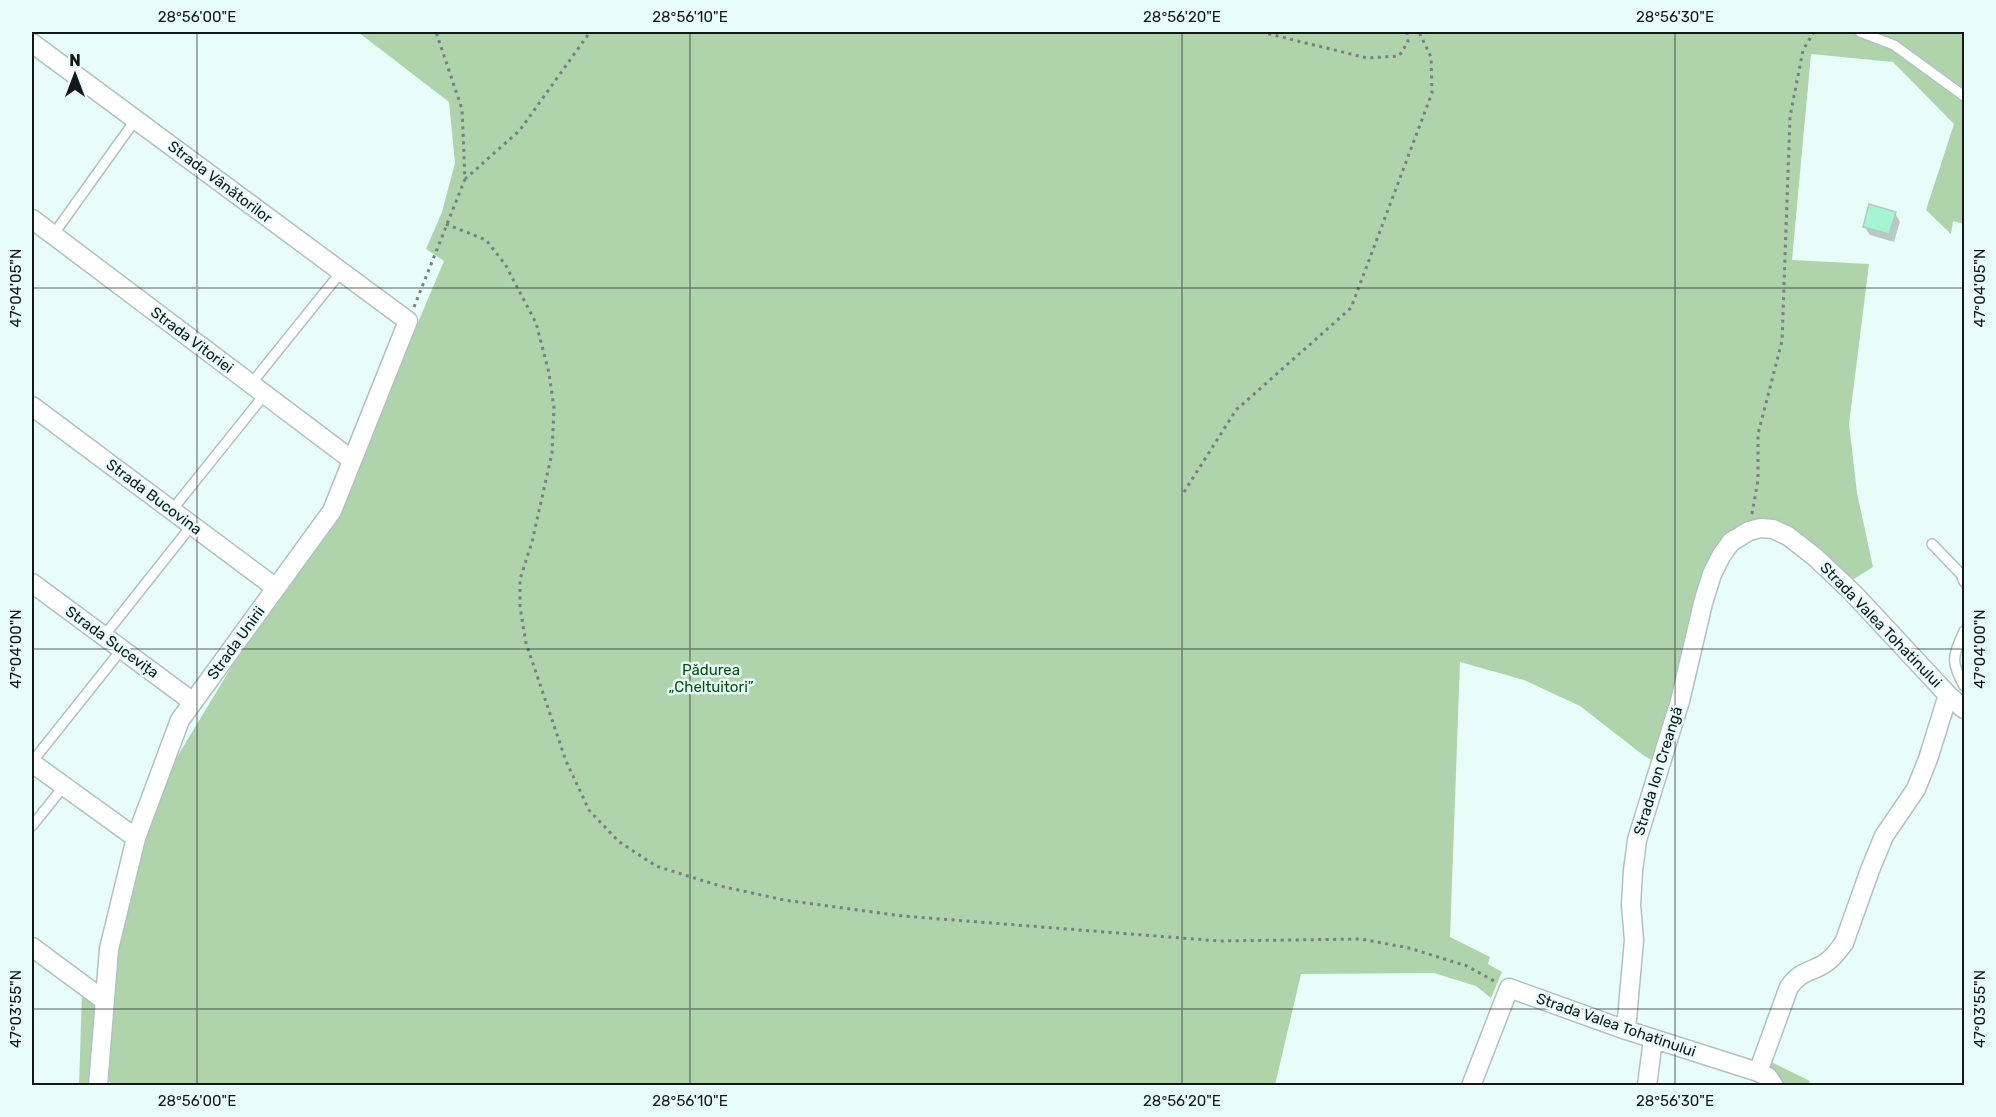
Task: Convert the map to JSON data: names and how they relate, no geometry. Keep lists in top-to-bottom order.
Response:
{
  "streets": {
    "street": [
      "Strada Vânătorilor",
      "Strada Vitoriei",
      "Strada Bucovina",
      "Strada Valea Tohatinului",
      "Strada Sucevița",
      "Strada Unirii",
      "Strada Ion Creangă"
    ]
  },
  "crossings": [
    ["Strada Vânătorilor", "Strada Unirii"],
    ["Strada Vitoriei", "Strada Unirii"],
    ["Strada Bucovina", "Strada Unirii"],
    ["Strada Valea Tohatinului", "Strada Ion Creangă"],
    ["Strada Sucevița", "Strada Unirii"]
  ],
  "parks": ["Pădurea „Cheltuitori”"],
  "north": "top",
  "coordinates": [
    "28°56'00\"E",
    "28°56'10\"E",
    "28°56'20\"E",
    "28°56'30\"E",
    "47°04'05\"N",
    "47°04'00\"N",
    "47°03'55\"N"
  ]
}
